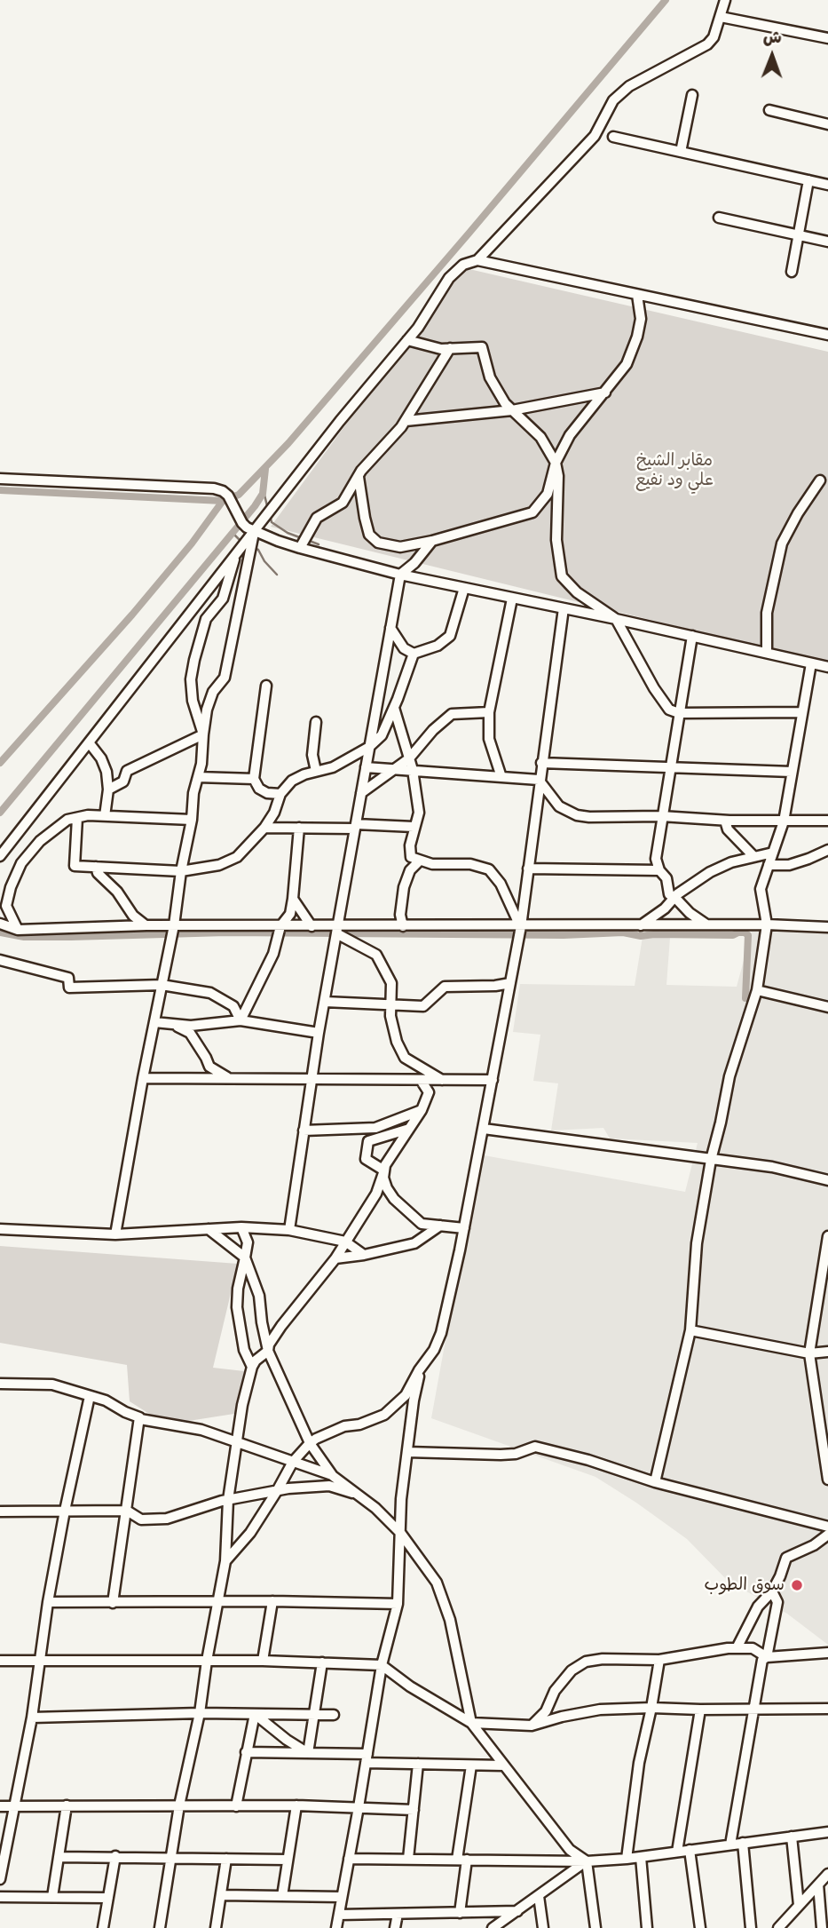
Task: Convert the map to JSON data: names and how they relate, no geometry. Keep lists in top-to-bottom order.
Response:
{
  "parks": ["مقابر الشيخ علي ود نفيع"],
  "places": ["سوق الطوب"],
  "north": "top"
}
